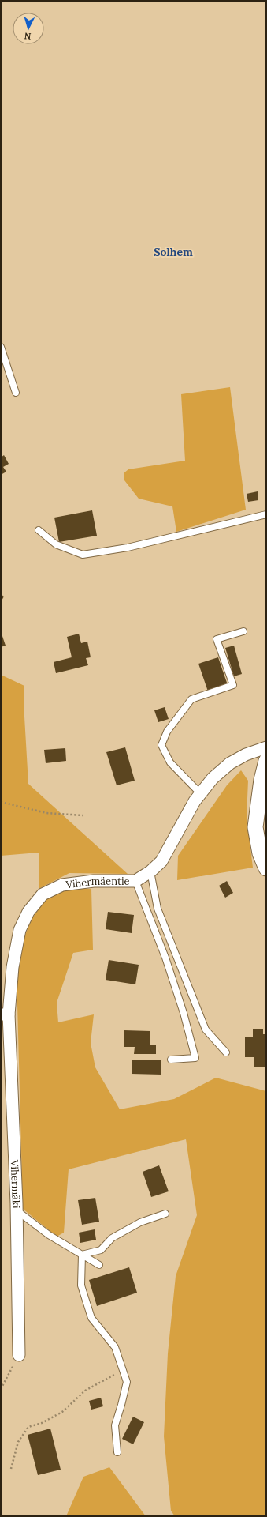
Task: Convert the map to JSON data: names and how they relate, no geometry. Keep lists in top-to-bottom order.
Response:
{
  "streets": {
    "street": ["Vihermäentie", "Vihermäki"]
  },
  "crossings": [
    ["Vihermäentie", "Vihermäki"]
  ],
  "districts": ["Solhem"],
  "north": "bottom"
}
